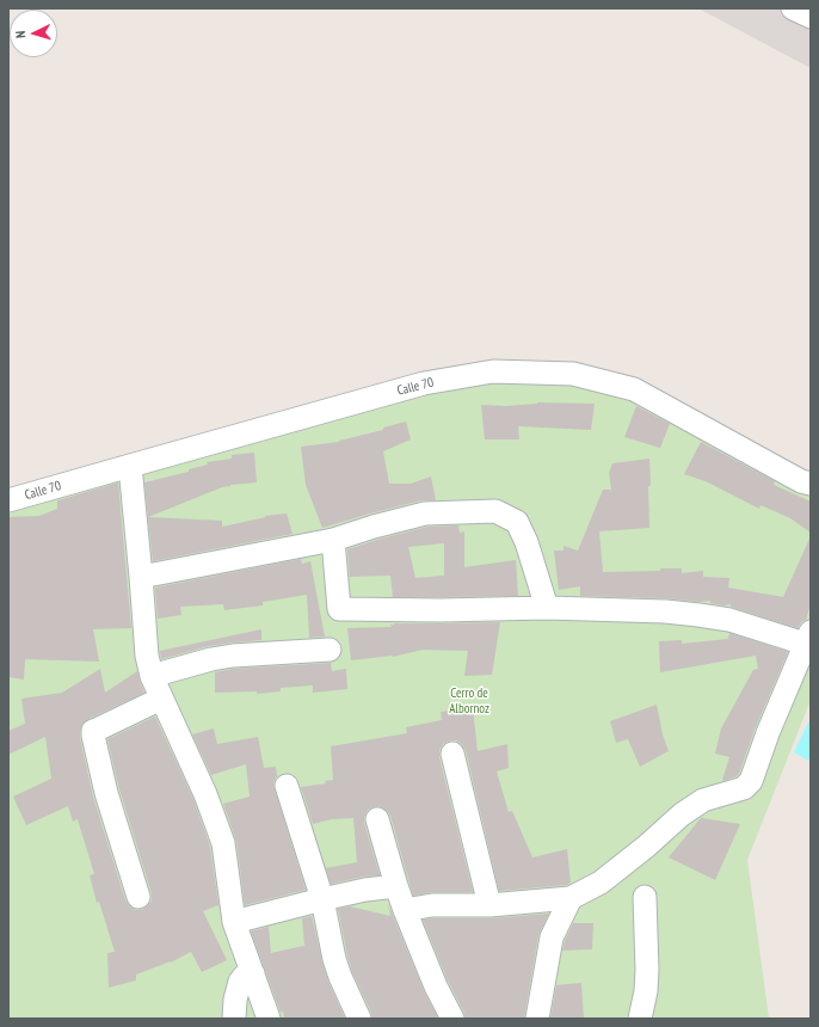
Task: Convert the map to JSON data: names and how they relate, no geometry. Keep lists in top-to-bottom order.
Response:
{
  "streets": {
    "street": ["Calle 70"]
  },
  "parks": ["Cerro de Albornoz"],
  "north": "left"
}
